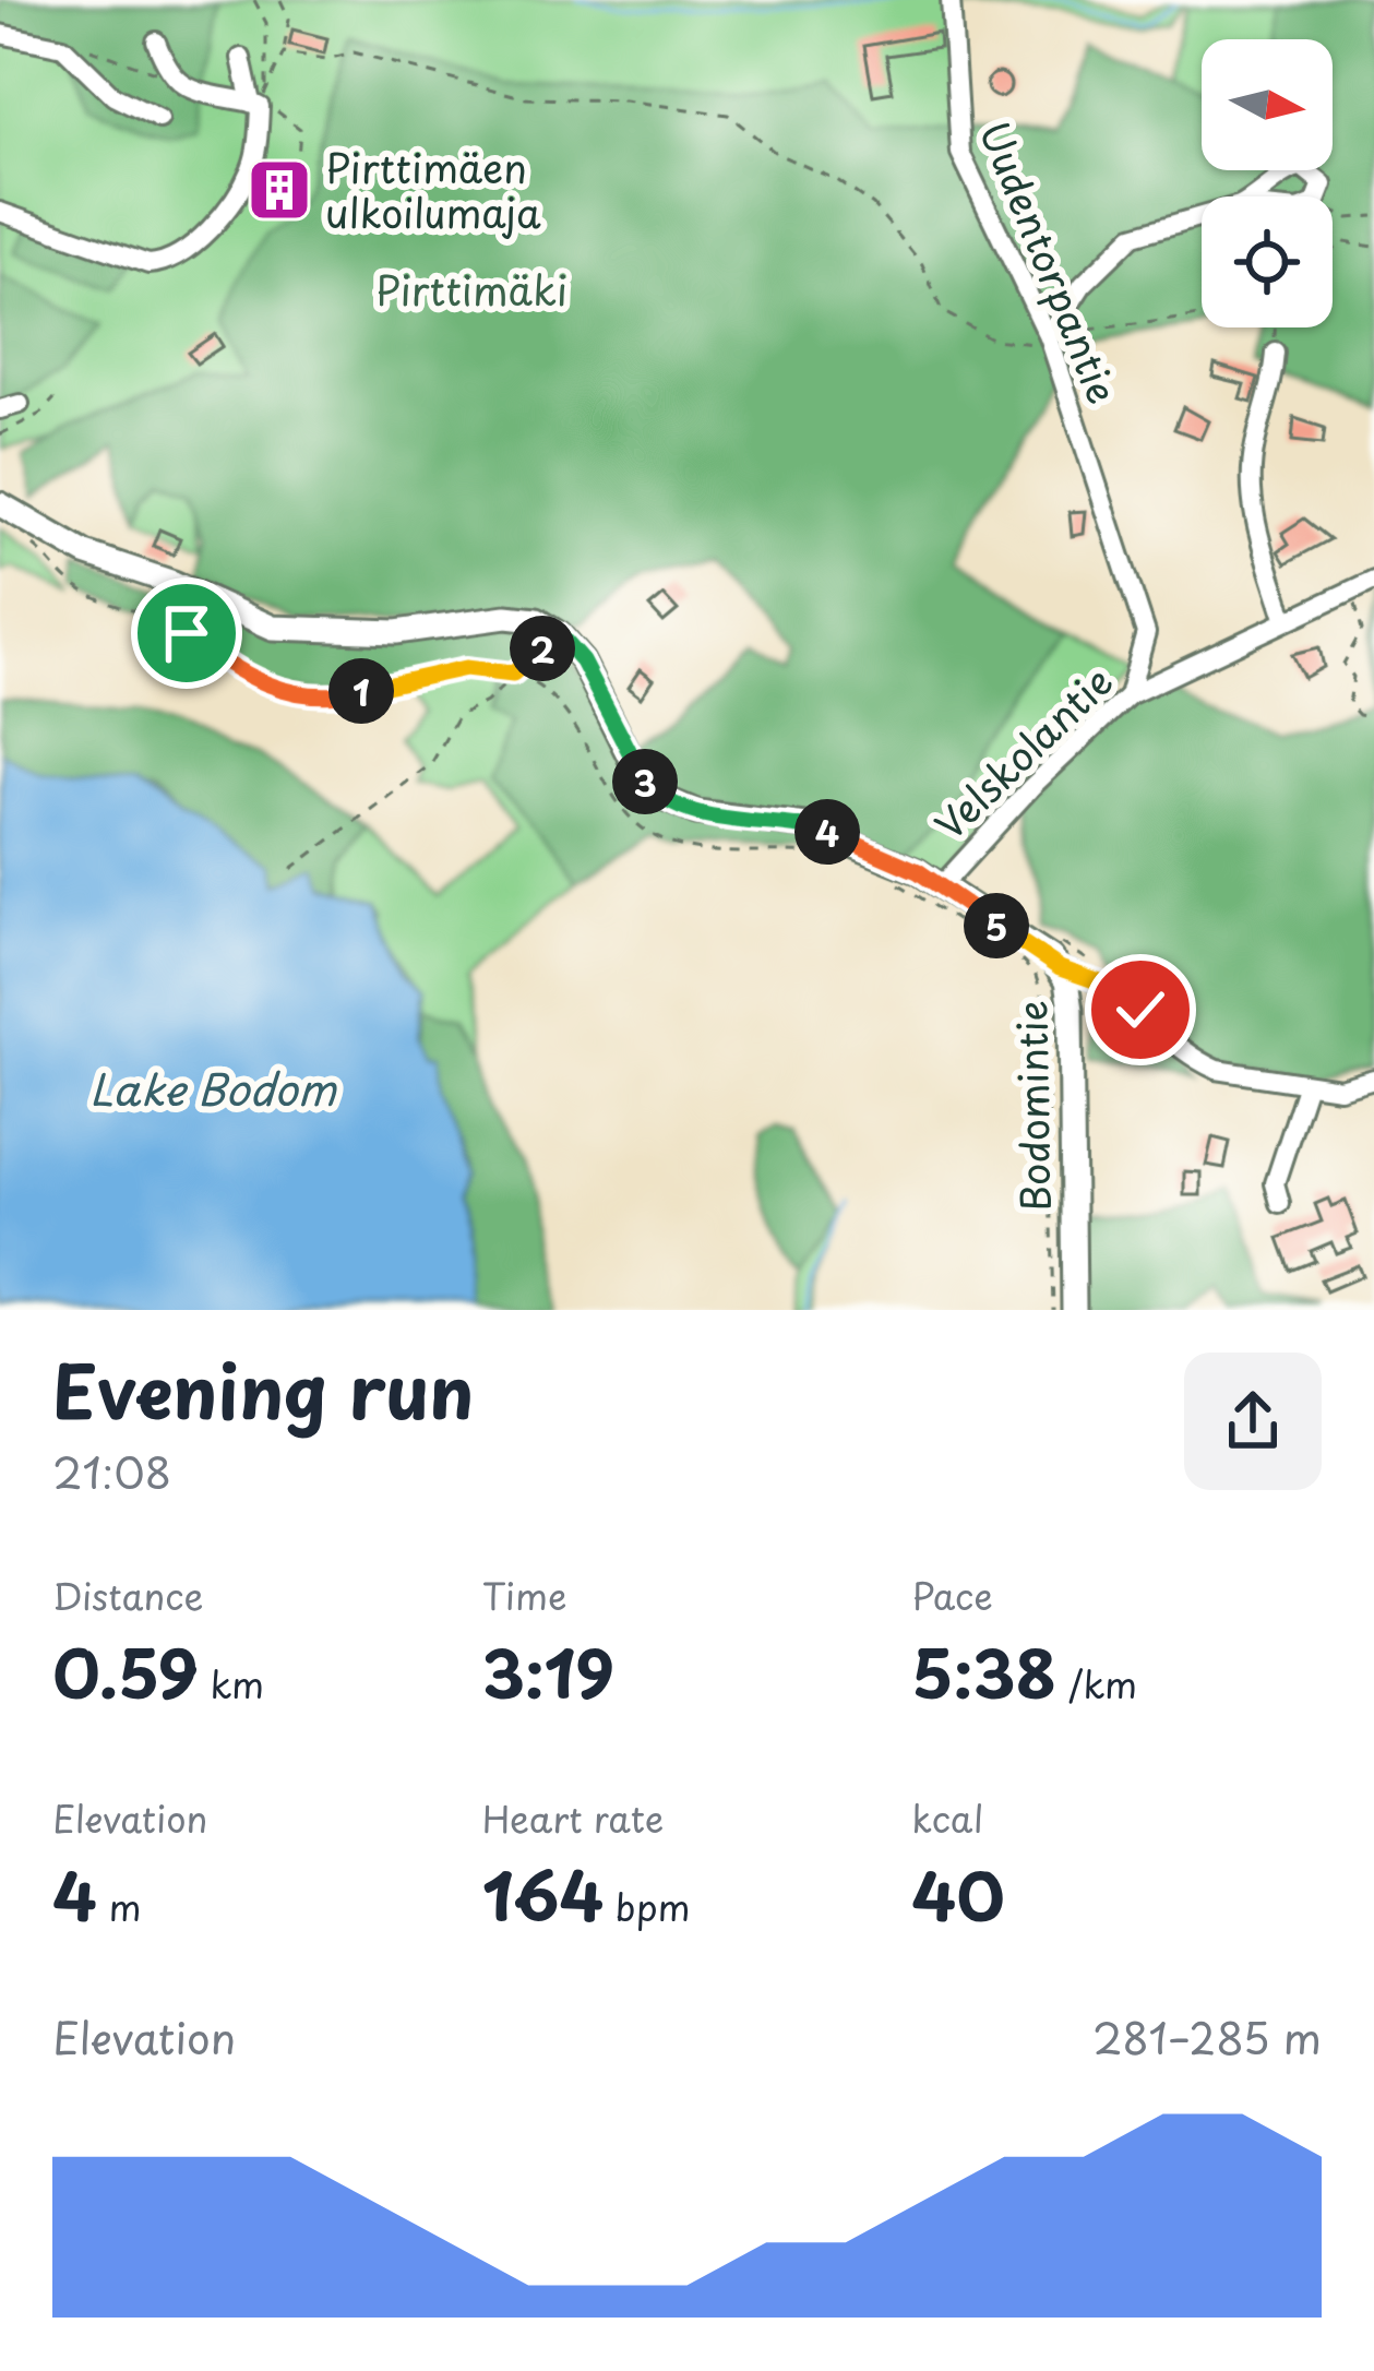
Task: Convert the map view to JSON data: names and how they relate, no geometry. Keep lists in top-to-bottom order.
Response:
{
  "streets": {
    "main road": ["Bodomintie"],
    "street": ["Uudentorpantie", "Velskolantie"]
  },
  "crossings": [
    ["Uudentorpantie", "Velskolantie"],
    ["Velskolantie", "Bodomintie"]
  ],
  "water": ["Lake Bodom"],
  "parks": ["Pirttimäki"],
  "places": {
    "building": ["Pirttimäen ulkoilumaja"]
  },
  "north": "right",
  "page": {
    "pins": [
      "2",
      "1",
      "3",
      "4",
      "5"
    ],
    "heading": ["Evening run", "21:08"],
    "stats": [
      ["Distance", "0.59 km"],
      ["Time", "3:19"],
      ["Pace", "5:38 /km"],
      ["Elevation", "4 m"],
      ["Heart rate", "164 bpm"],
      ["kcal", "40"]
    ],
    "chart": ["Elevation", "281–285 m"]
  }
}
